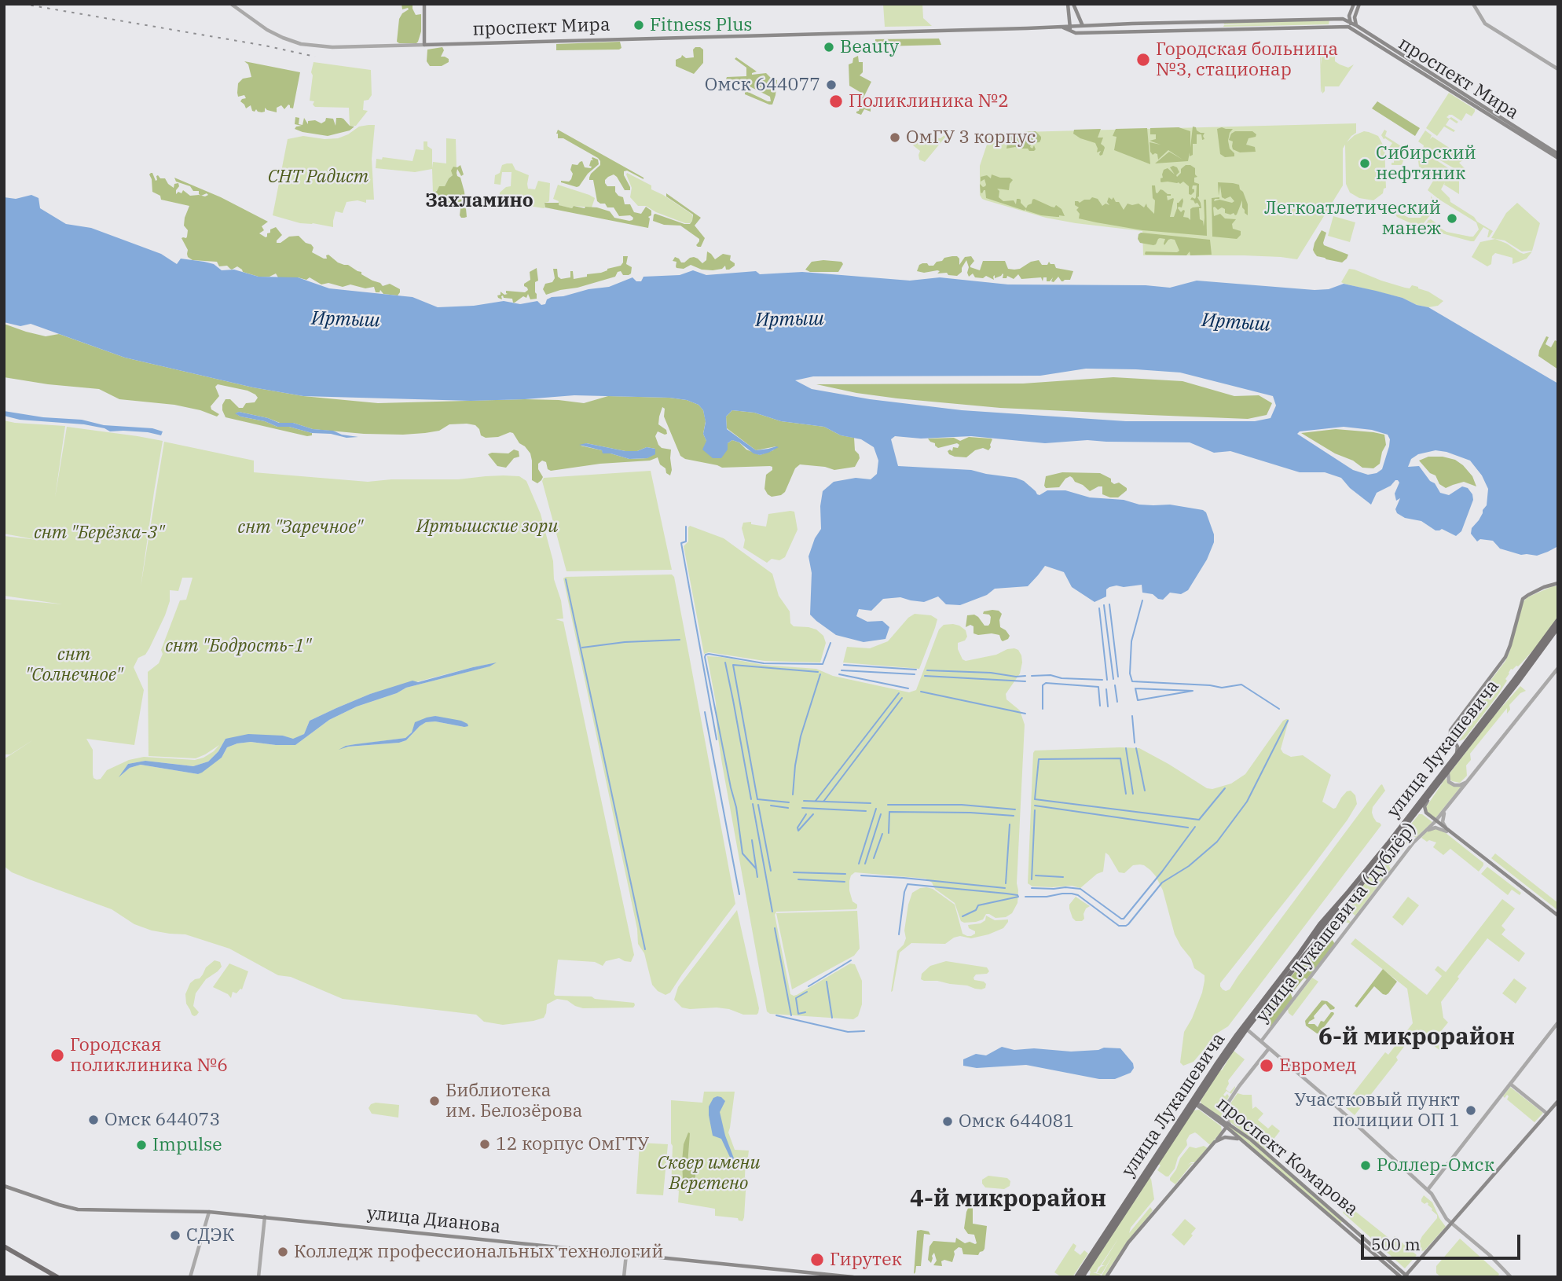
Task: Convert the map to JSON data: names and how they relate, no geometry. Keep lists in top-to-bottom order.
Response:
{
  "streets": {
    "main road": [
      "проспект Мира",
      "улица Лукашевича",
      "проспект Комарова",
      "улица Дианова"
    ],
    "street": ["улица Лукашевича (дублёр)"]
  },
  "crossings": [
    ["улица Лукашевича", "проспект Комарова"]
  ],
  "districts": ["Захламино", "6-й микрорайон", "4-й микрорайон"],
  "water": ["Иртыш"],
  "parks": [
    "СНТ Радист",
    "Иртышские зори",
    "снт \"Заречное\"",
    "снт \"Берёзка-3\"",
    "снт \"Бодрость-1\"",
    "снт \"Солнечное\"",
    "Сквер имени Веретено"
  ],
  "places": [
    "Fitness Plus",
    "Beauty",
    "Городская больница №3, стационар",
    "Омск 644077",
    "Поликлиника №2",
    "ОмГУ 3 корпус",
    "Сибирский нефтяник",
    "Легкоатлетический манеж",
    "Городская поликлиника №6",
    "Евромед",
    "Библиотека им. Белозёрова",
    "Участковый пункт полиции ОП 1",
    "Омск 644073",
    "Омск 644081",
    "12 корпус ОмГТУ",
    "Impulse",
    "Роллер-Омск",
    "СДЭК",
    "Колледж профессиональных технологий",
    "Гирутек"
  ],
  "scale_bar": "500 m"
}
